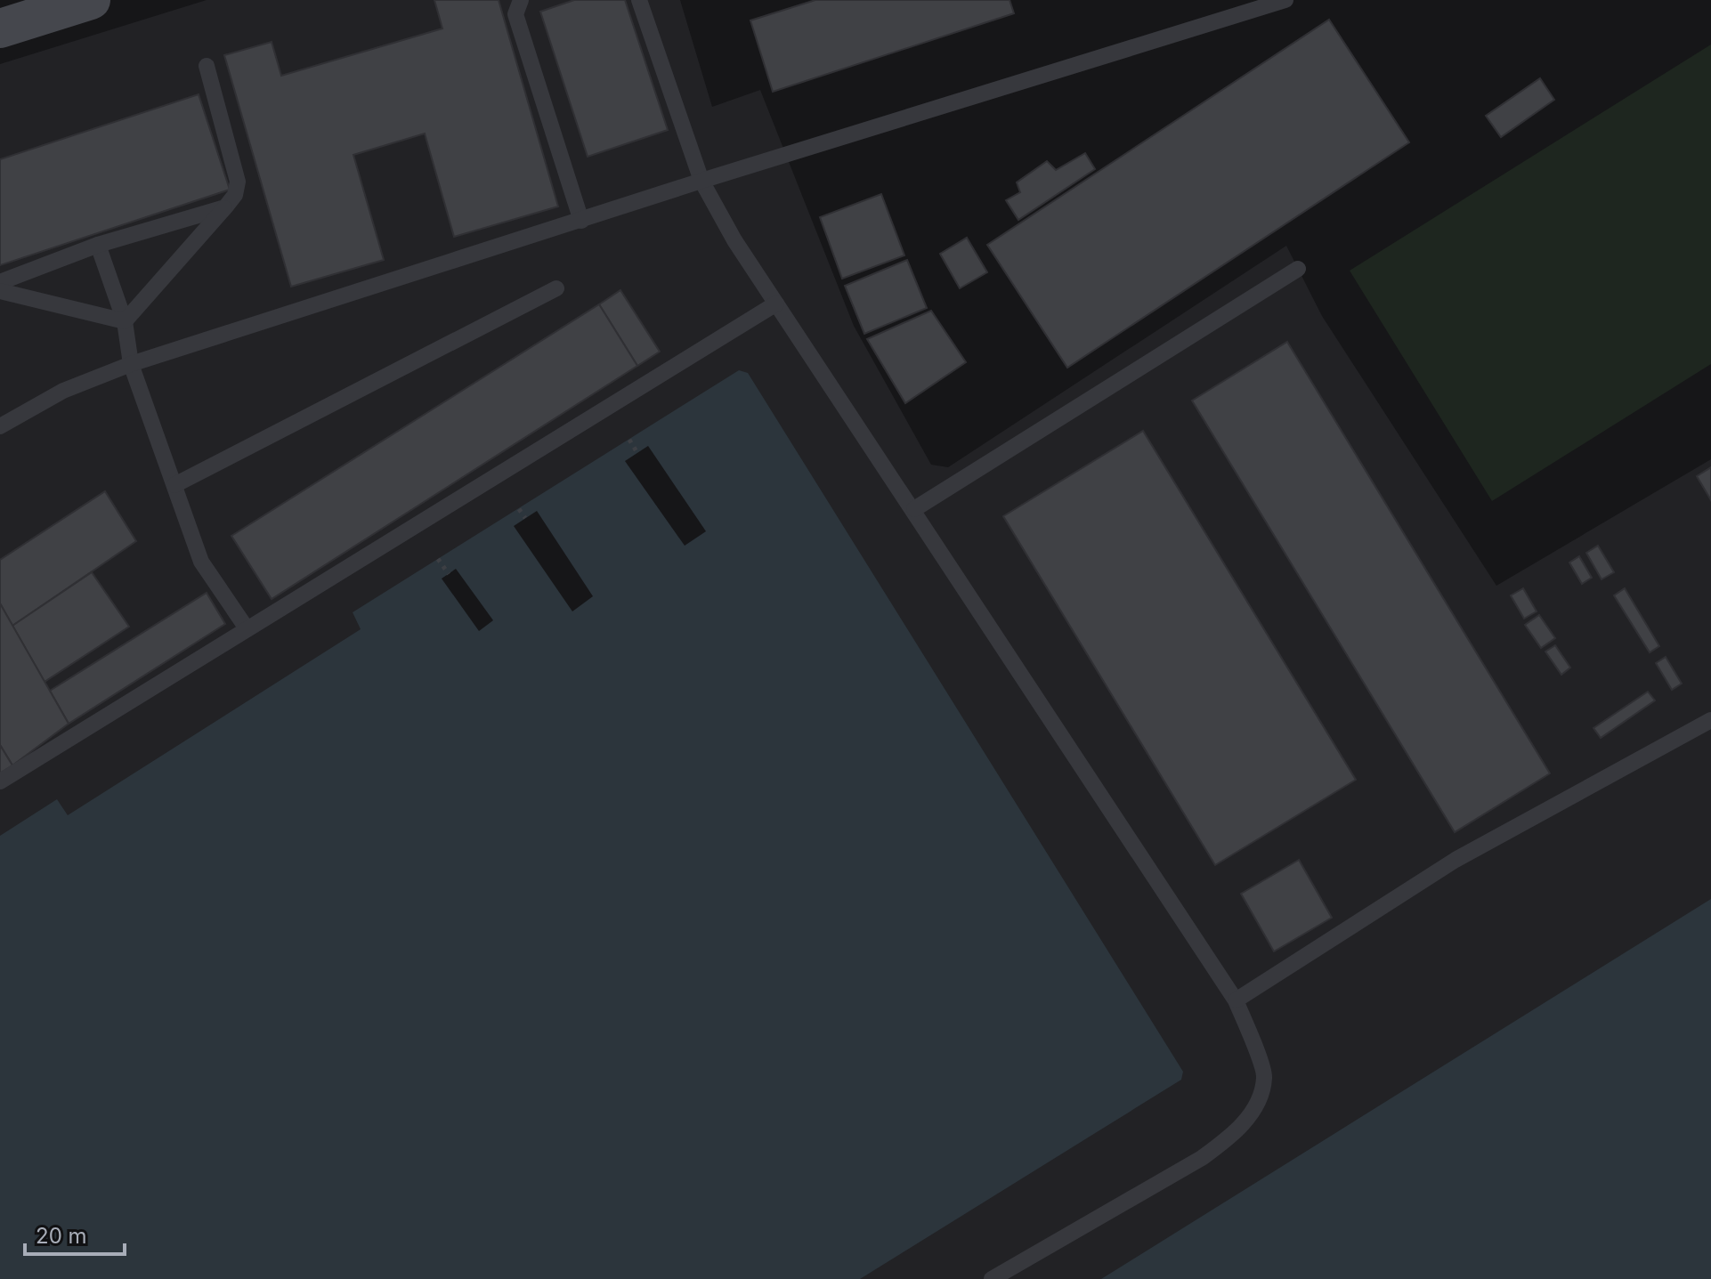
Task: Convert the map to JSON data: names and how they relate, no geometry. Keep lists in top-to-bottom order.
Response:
{
  "scale_bar": "20 m"
}
